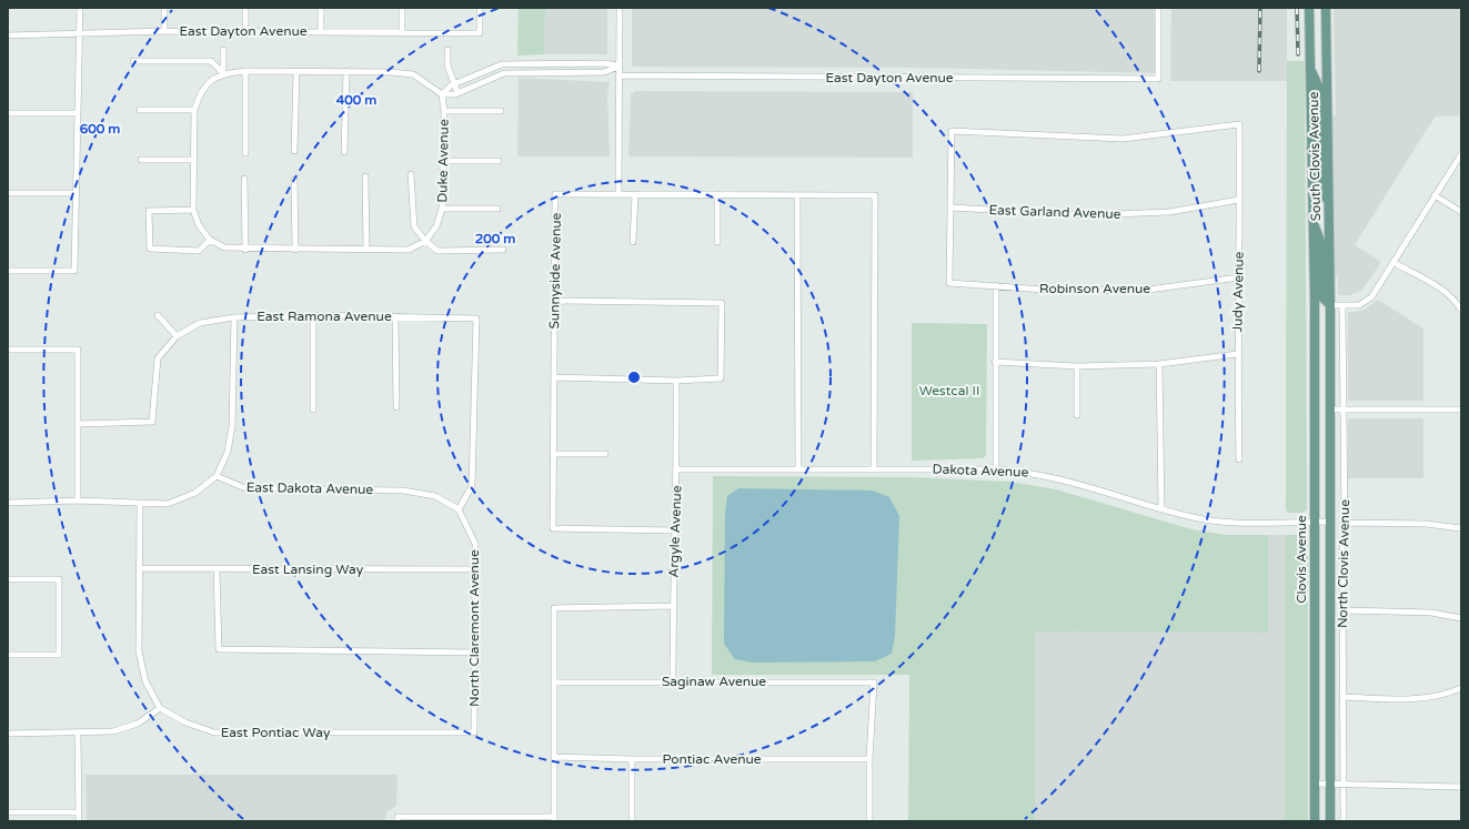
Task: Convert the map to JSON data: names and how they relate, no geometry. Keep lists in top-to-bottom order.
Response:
{
  "streets": {
    "main road": ["South Clovis Avenue", "Clovis Avenue"],
    "street": [
      "East Dayton Avenue",
      "Duke Avenue",
      "East Garland Avenue",
      "Sunnyside Avenue",
      "Robinson Avenue",
      "Judy Avenue",
      "East Ramona Avenue",
      "Dakota Avenue",
      "East Dakota Avenue",
      "Argyle Avenue",
      "North Clovis Avenue",
      "East Lansing Way",
      "North Claremont Avenue",
      "Saginaw Avenue",
      "East Pontiac Way",
      "Pontiac Avenue"
    ]
  },
  "crossings": [
    ["South Clovis Avenue", "Clovis Avenue"],
    ["East Garland Avenue", "Robinson Avenue"],
    ["East Garland Avenue", "Judy Avenue"],
    ["Sunnyside Avenue", "Argyle Avenue"],
    ["Robinson Avenue", "Judy Avenue"],
    ["East Ramona Avenue", "East Dakota Avenue"],
    ["East Ramona Avenue", "North Claremont Avenue"],
    ["Dakota Avenue", "Argyle Avenue"],
    ["Dakota Avenue", "Clovis Avenue"],
    ["East Dakota Avenue", "North Claremont Avenue"],
    ["Argyle Avenue", "Saginaw Avenue"],
    ["East Lansing Way", "North Claremont Avenue"],
    ["North Claremont Avenue", "East Pontiac Way"],
    ["Saginaw Avenue", "Pontiac Avenue"]
  ],
  "parks": ["Westcal II"],
  "rings": ["400 m", "600 m", "200 m"]
}
